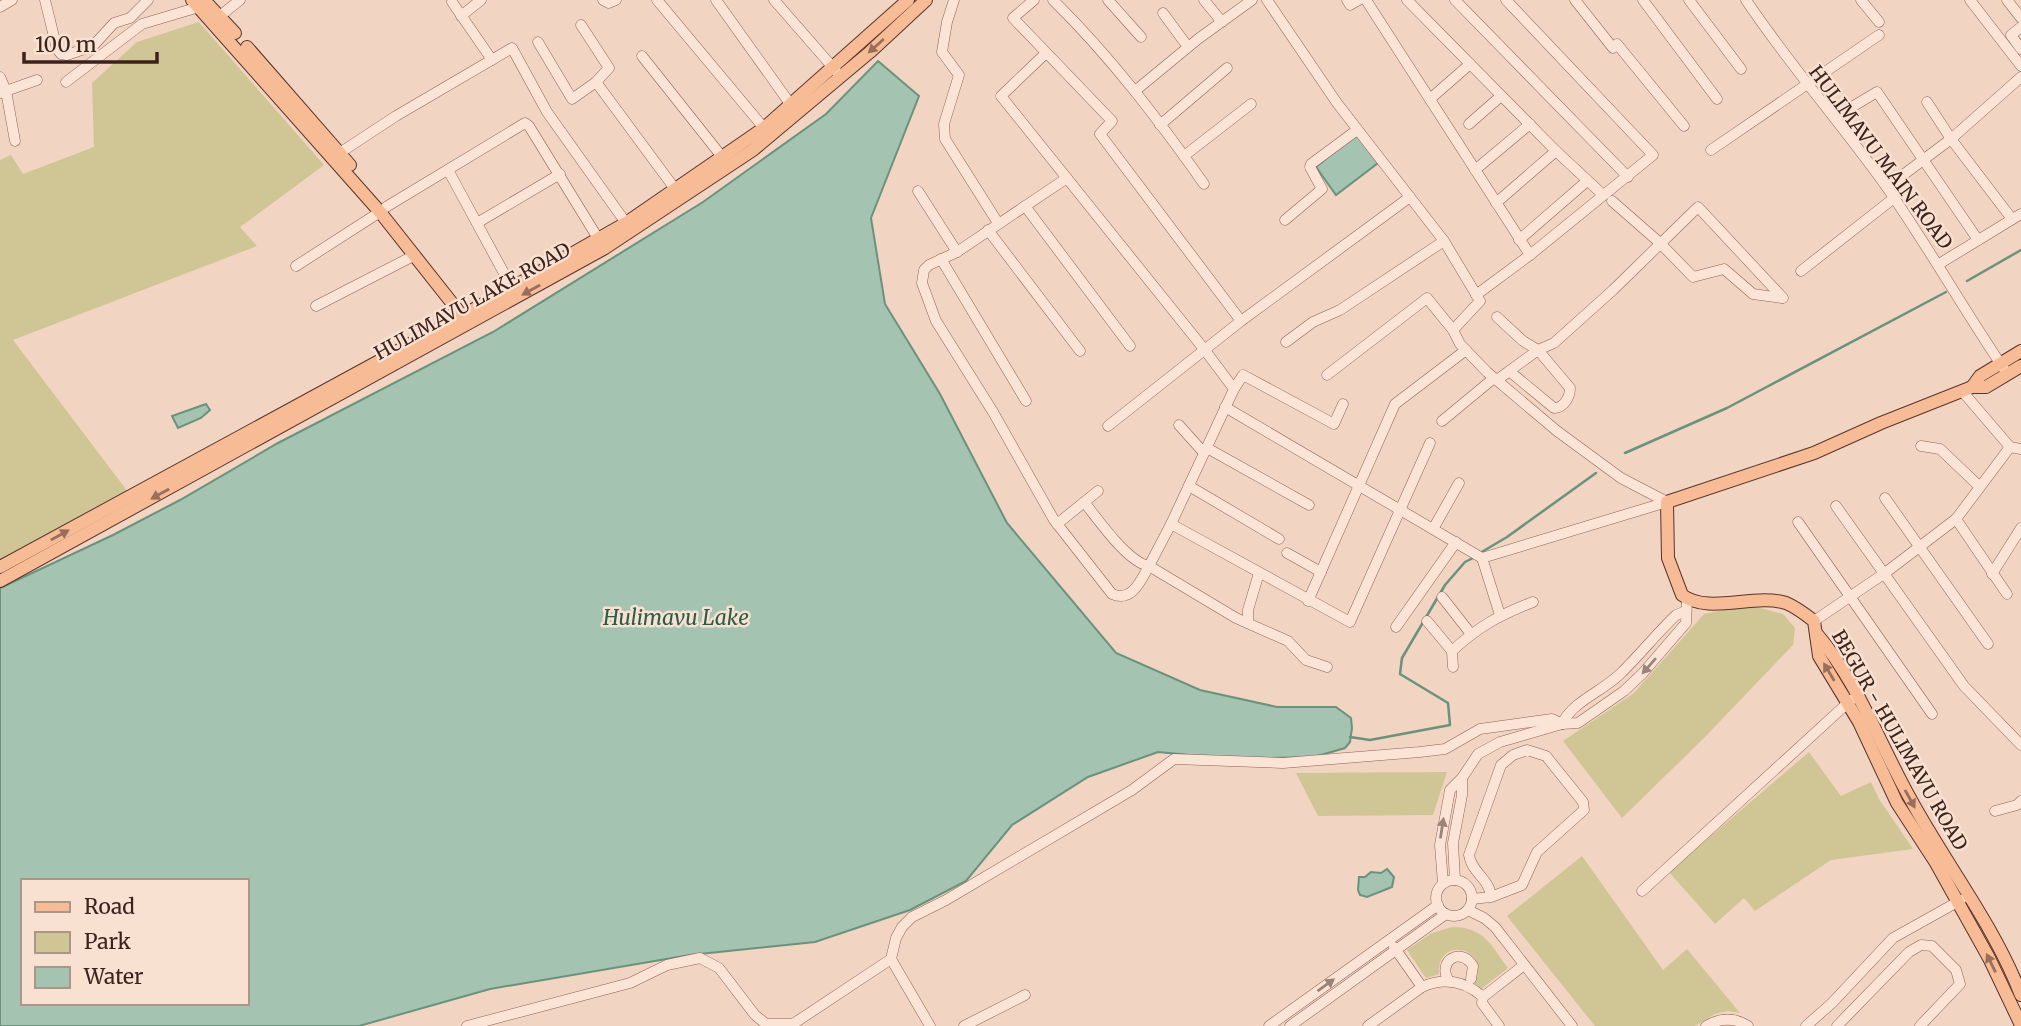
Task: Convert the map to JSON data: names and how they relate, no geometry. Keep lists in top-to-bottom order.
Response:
{
  "streets": {
    "main road": ["HULIMAVU LAKE ROAD", "BEGUR - HULIMAVU ROAD"],
    "street": ["HULIMAVU MAIN ROAD"]
  },
  "water": ["Hulimavu Lake"],
  "legend": ["Road", "Park", "Water"],
  "scale_bar": "100 m"
}
